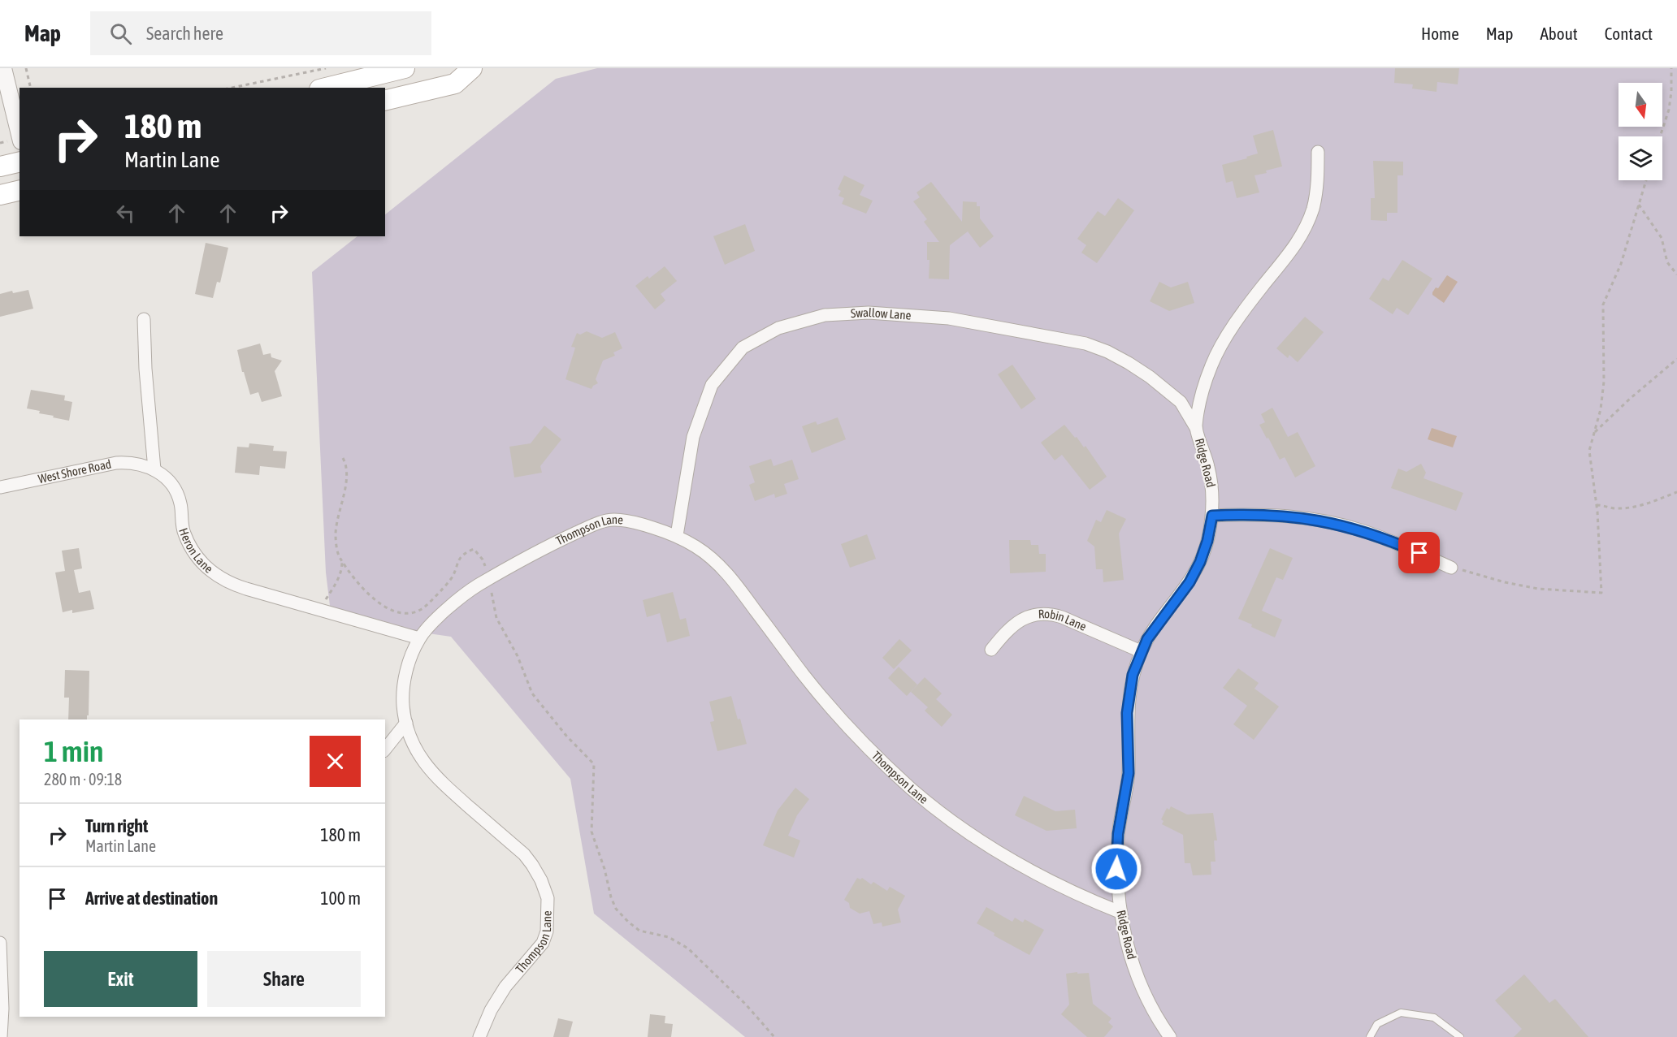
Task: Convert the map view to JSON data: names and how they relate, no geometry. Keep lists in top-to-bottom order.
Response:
{
  "streets": {
    "street": [
      "Swallow Lane",
      "Ridge Road",
      "West Shore Road",
      "Thompson Lane",
      "Heron Lane",
      "Robin Lane"
    ]
  },
  "crossings": [
    ["Swallow Lane", "Ridge Road"],
    ["Swallow Lane", "Thompson Lane"],
    ["Ridge Road", "Thompson Lane"],
    ["Ridge Road", "Robin Lane"],
    ["West Shore Road", "Heron Lane"],
    ["Thompson Lane", "Heron Lane"]
  ],
  "north": "bottom",
  "page": {
    "header": "Map",
    "search": "Search here",
    "nav": [
      "Home",
      "Map",
      "About",
      "Contact"
    ],
    "turn": ["180 m", "Martin Lane"],
    "heading": ["1 min", "280 m · 09:18"],
    "list": [
      {
        "name": "Turn right",
        "note": "Martin Lane",
        "value": "180 m"
      },
      {
        "name": "Arrive at destination",
        "value": "100 m"
      }
    ],
    "buttons": ["Exit", "Share"]
  }
}
